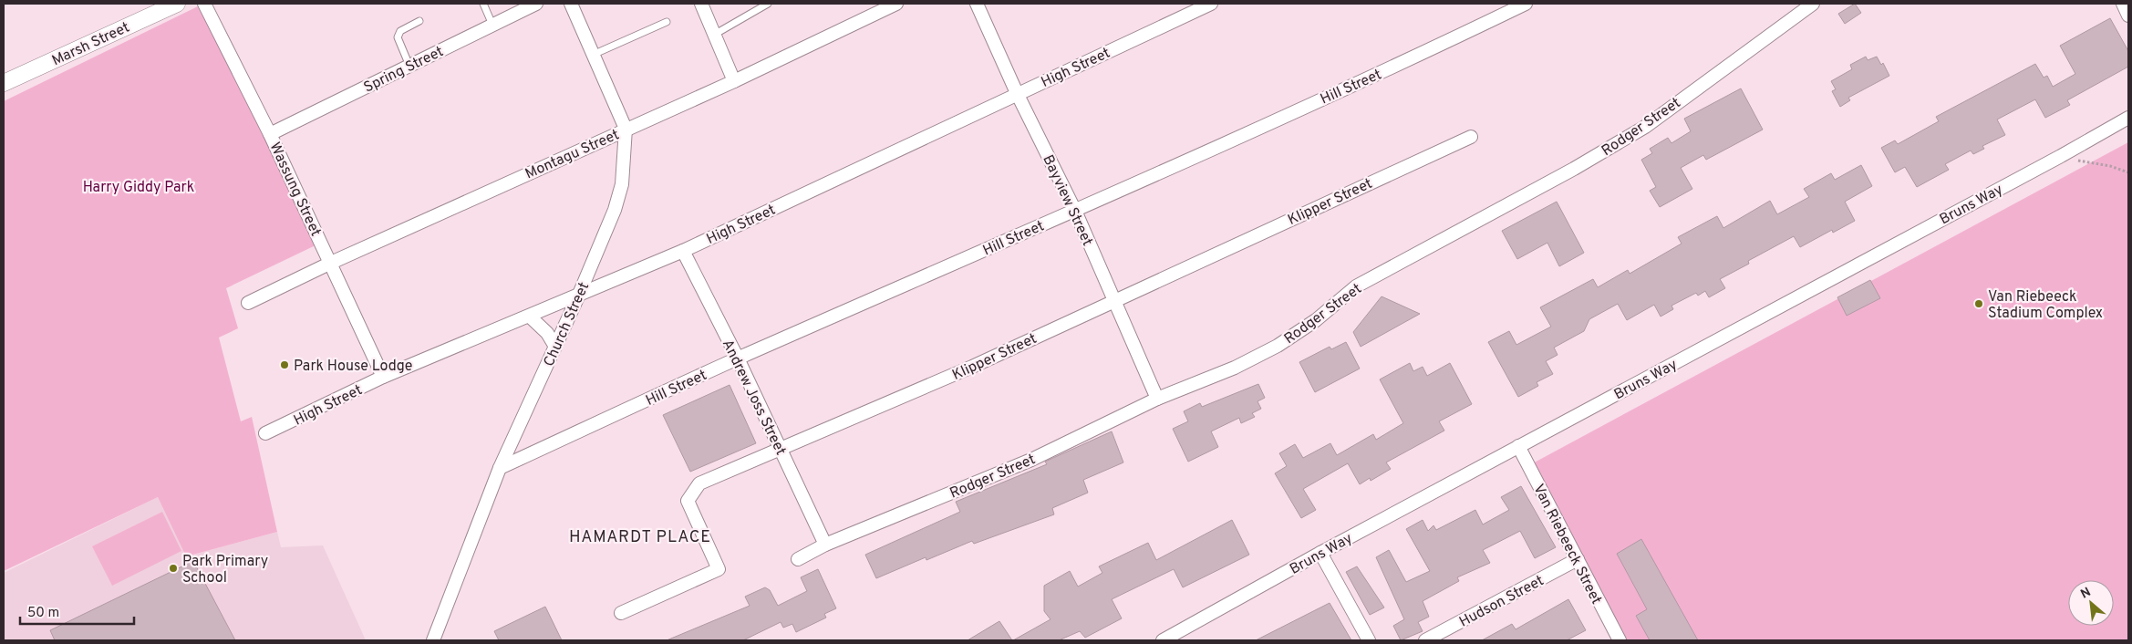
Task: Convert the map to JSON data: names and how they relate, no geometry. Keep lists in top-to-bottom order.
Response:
{
  "streets": {
    "street": [
      "Marsh Street",
      "High Street",
      "Spring Street",
      "Hill Street",
      "Rodger Street",
      "Montagu Street",
      "Wassung Street",
      "Bayview Street",
      "Klipper Street",
      "Bruns Way",
      "Church Street",
      "Andrew Joss Street",
      "Van Riebeeck Street",
      "Hudson Street"
    ]
  },
  "crossings": [
    ["High Street", "Wassung Street"],
    ["High Street", "Bayview Street"],
    ["High Street", "Church Street"],
    ["High Street", "Andrew Joss Street"],
    ["Spring Street", "Wassung Street"],
    ["Hill Street", "Bayview Street"],
    ["Hill Street", "Church Street"],
    ["Hill Street", "Andrew Joss Street"],
    ["Rodger Street", "Bayview Street"],
    ["Rodger Street", "Andrew Joss Street"],
    ["Montagu Street", "Wassung Street"],
    ["Montagu Street", "Church Street"],
    ["Bayview Street", "Klipper Street"],
    ["Klipper Street", "Andrew Joss Street"],
    ["Bruns Way", "Van Riebeeck Street"],
    ["Van Riebeeck Street", "Hudson Street"]
  ],
  "districts": ["HAMARDT PLACE"],
  "parks": ["Harry Giddy Park"],
  "places": ["Van Riebeeck Stadium Complex", "Park House Lodge", "Park Primary School"],
  "scale_bar": "50 m",
  "north": "top left"
}
